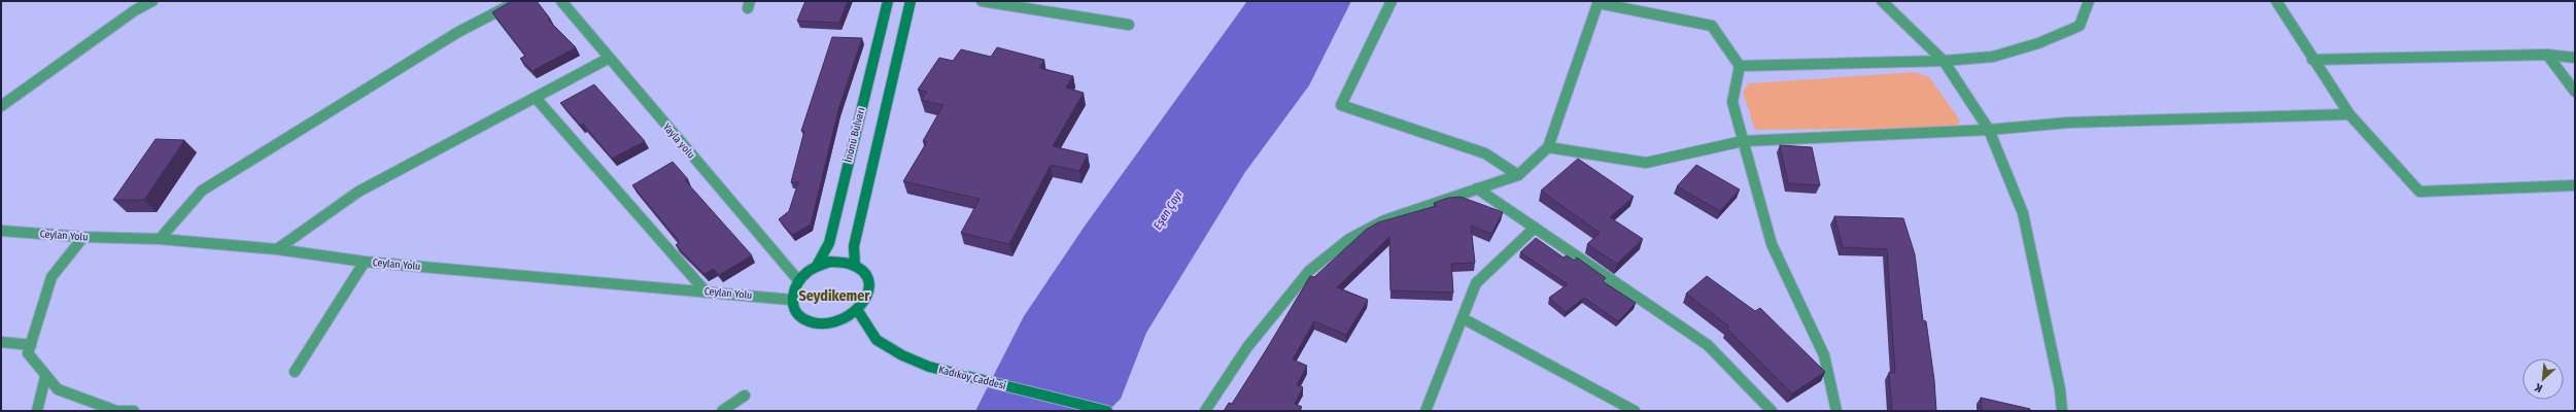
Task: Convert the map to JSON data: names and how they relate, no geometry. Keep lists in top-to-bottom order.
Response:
{
  "streets": {
    "main road": ["İnönü Bulvarı", "Kadıköy Caddesi"],
    "street": ["Yayla yolu", "Ceylan Yolu"]
  },
  "crossings": [
    ["İnönü Bulvarı", "Yayla yolu"],
    ["İnönü Bulvarı", "Ceylan Yolu"],
    ["İnönü Bulvarı", "Kadıköy Caddesi"],
    ["Yayla yolu", "Ceylan Yolu"],
    ["Yayla yolu", "Kadıköy Caddesi"],
    ["Ceylan Yolu", "Kadıköy Caddesi"]
  ],
  "districts": ["Seydikemer"],
  "water": ["Eşen Çayı"],
  "north": "bottom left"
}
